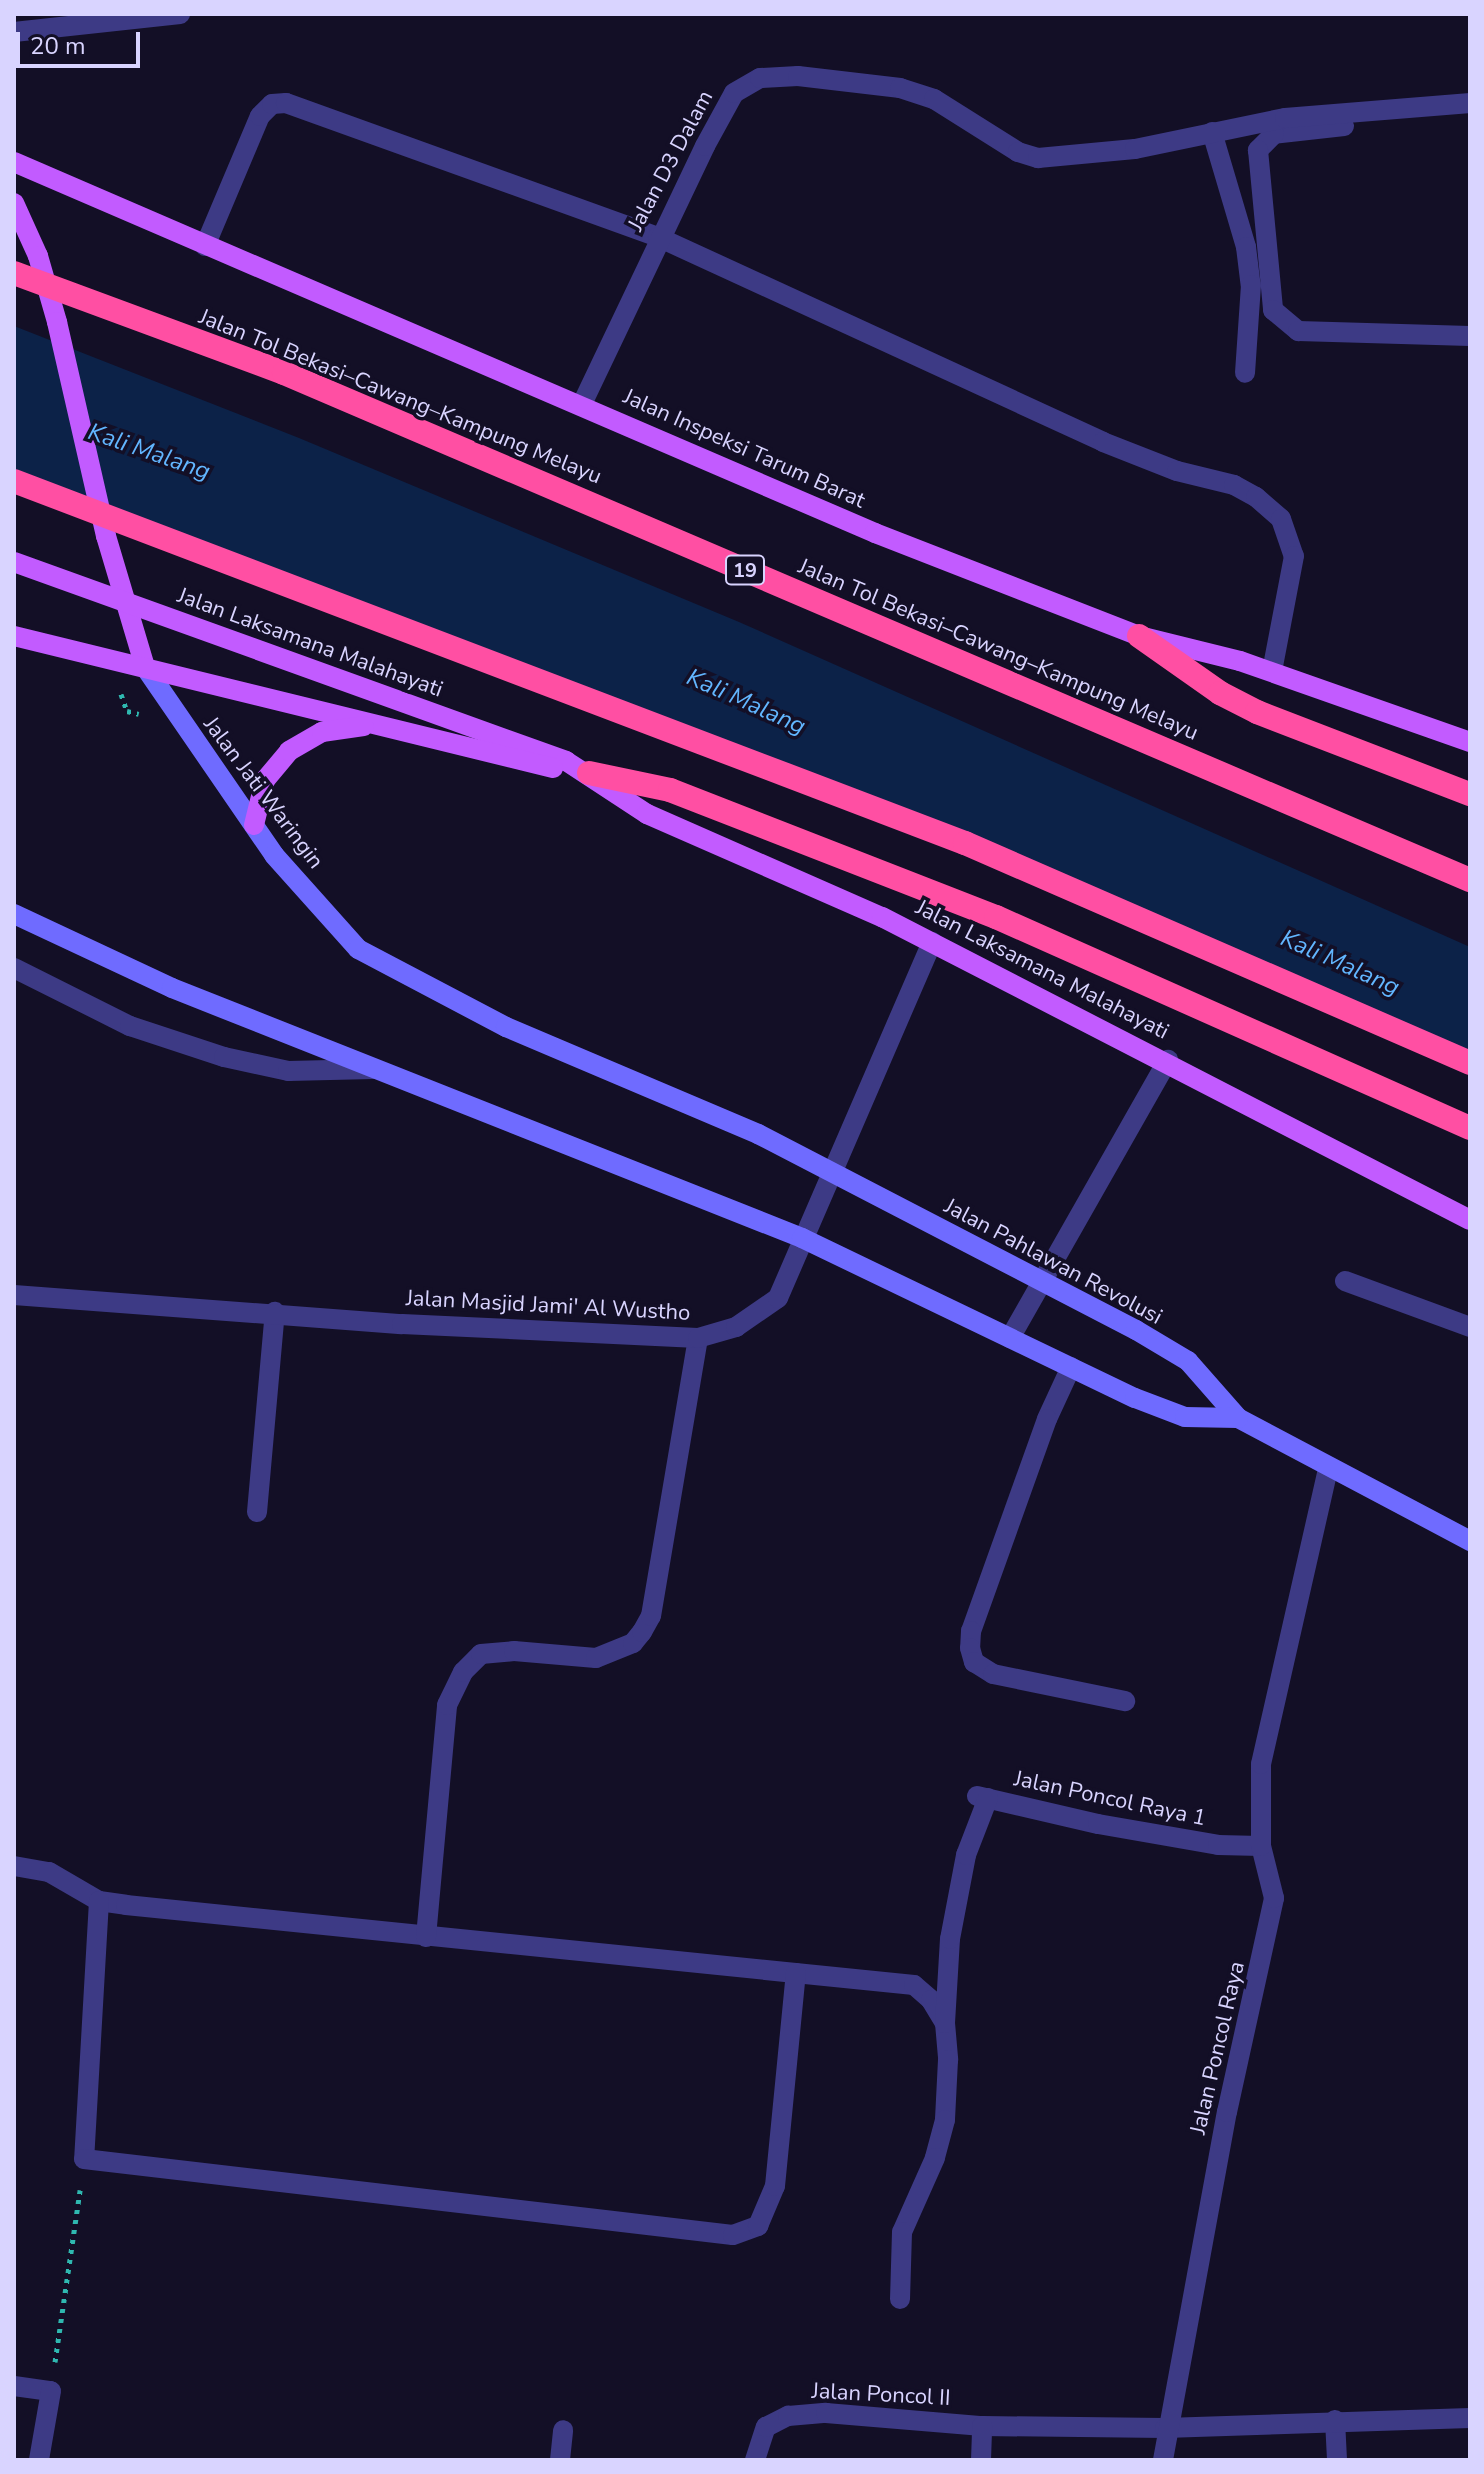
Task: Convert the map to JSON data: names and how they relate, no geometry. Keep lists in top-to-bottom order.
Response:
{
  "streets": {
    "highway": ["Jalan Tol Bekasi–Cawang–Kampung Melayu", "19"],
    "main road": [
      "Jalan Inspeksi Tarum Barat",
      "Jalan Laksamana Malahayati",
      "Jalan Jati Waringin",
      "Jalan Pahlawan Revolusi"
    ],
    "street": [
      "Jalan D3 Dalam",
      "Jalan Masjid Jami' Al Wustho",
      "Jalan Poncol Raya 1",
      "Jalan Poncol Raya",
      "Jalan Poncol II"
    ]
  },
  "crossings": [
    ["Jalan D3 Dalam", "Jalan Inspeksi Tarum Barat"],
    ["Jalan Laksamana Malahayati", "Jalan Jati Waringin"],
    ["Jalan Laksamana Malahayati", "Jalan Masjid Jami' Al Wustho"],
    ["Jalan Jati Waringin", "Jalan Pahlawan Revolusi"],
    ["Jalan Jati Waringin", "Jalan Masjid Jami' Al Wustho"],
    ["Jalan Pahlawan Revolusi", "Jalan Masjid Jami' Al Wustho"],
    ["Jalan Pahlawan Revolusi", "Jalan Poncol Raya"],
    ["Jalan Poncol Raya 1", "Jalan Poncol Raya"]
  ],
  "water": ["Kali Malang"],
  "scale_bar": "20 m"
}
